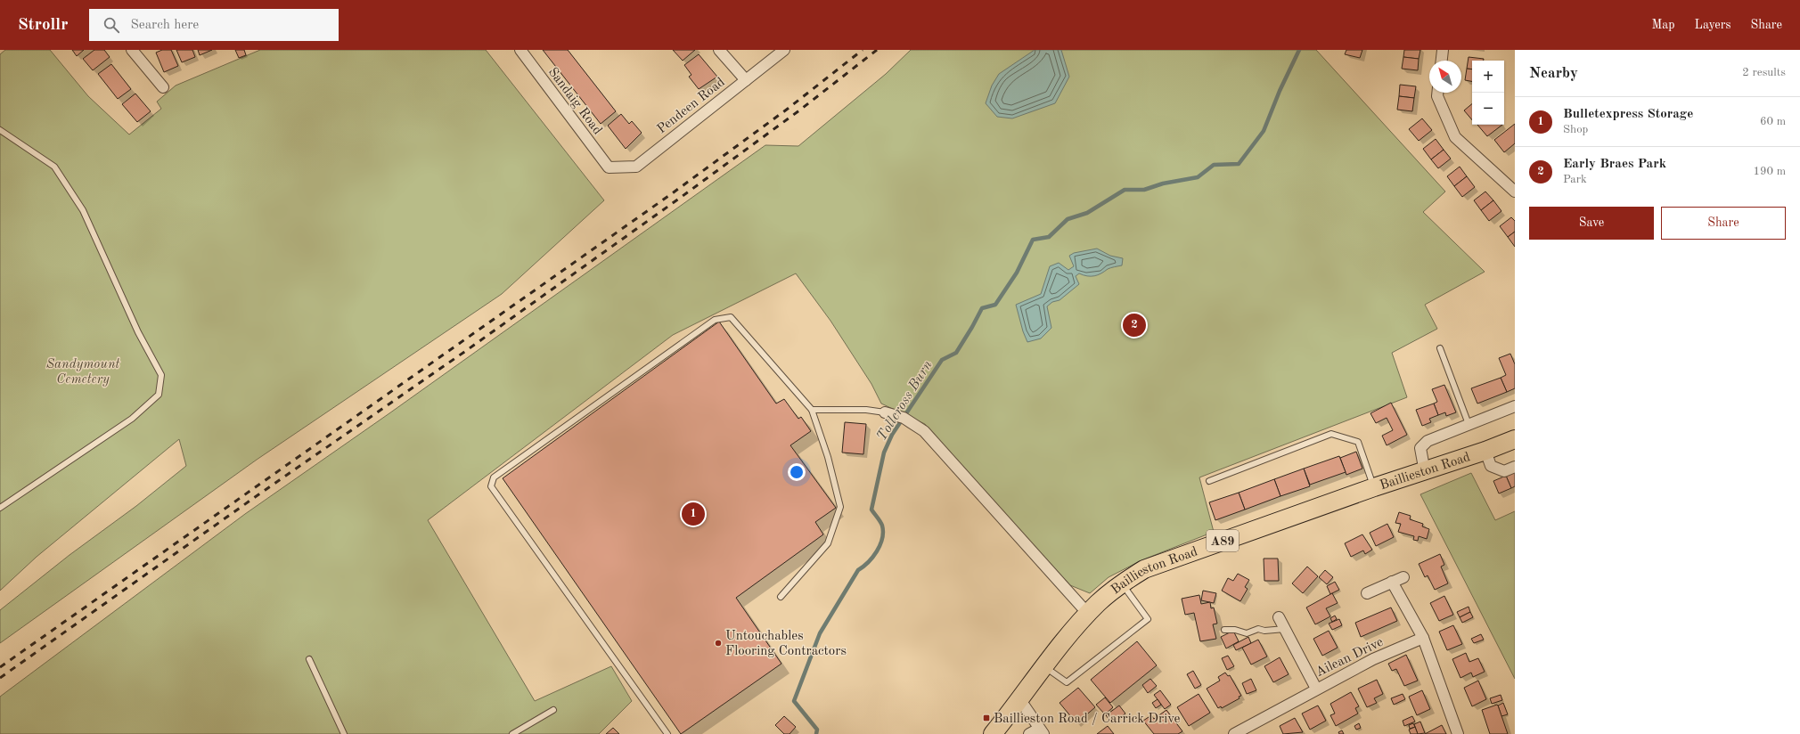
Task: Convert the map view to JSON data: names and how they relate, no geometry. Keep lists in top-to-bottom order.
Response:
{
  "streets": {
    "main road": ["Baillieston Road", "A89"],
    "street": ["Sandaig Road", "Pendeen Road", "Ailean Drive"]
  },
  "crossings": [
    ["Sandaig Road", "Pendeen Road"]
  ],
  "water": ["Tollcross Burn"],
  "parks": ["Sandymount Cemetery"],
  "places": {
    "other": ["Untouchables Flooring Contractors"],
    "transit": ["Baillieston Road / Carrick Drive"]
  },
  "north": "top left",
  "page": {
    "header": "Strollr",
    "search": "Search here",
    "nav": ["Map", "Layers", "Share"],
    "heading": ["Nearby", "2 results"],
    "map_buttons": ["+", "−"],
    "list": [
      {
        "mark": "1",
        "name": "Bulletexpress Storage",
        "note": "Shop",
        "value": "60 m"
      },
      {
        "mark": "2",
        "name": "Early Braes Park",
        "note": "Park",
        "value": "190 m"
      }
    ],
    "buttons": ["Save", "Share"],
    "pins": ["2", "1"]
  }
}
